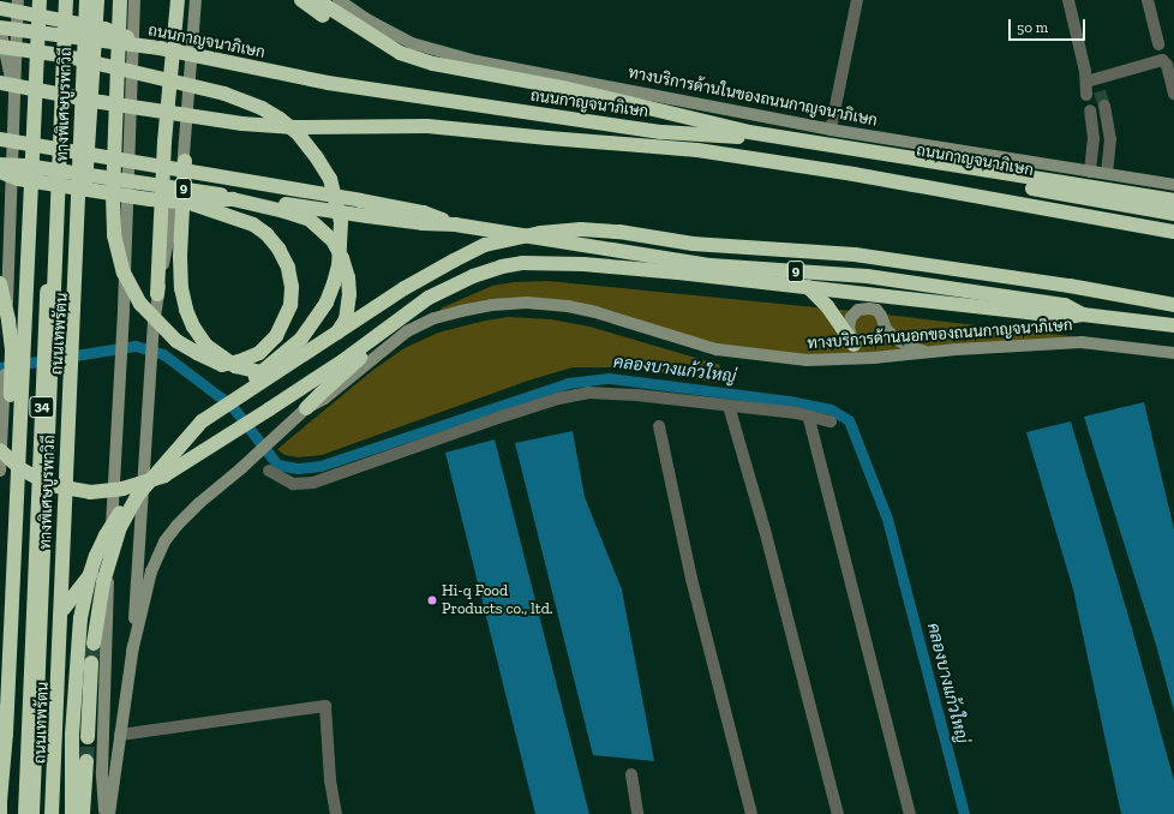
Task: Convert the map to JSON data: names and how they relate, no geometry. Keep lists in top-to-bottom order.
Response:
{
  "streets": {
    "highway": [
      "ถนนกาญจนาภิเษก",
      "ทางพิเศษบูรพาวิถี",
      "9",
      "ถนนเทพรัตน",
      "34"
    ],
    "main road": ["ทางบริการด้านในของถนนกาญจนาภิเษก", "ทางบริการด้านนอกของถนนกาญจนาภิเษก"]
  },
  "crossings": [
    ["ทางพิเศษบูรพาวิถี", "ถนนเทพรัตน"]
  ],
  "water": ["คลองบางแก้วใหญ่"],
  "places": ["Hi-q Food Products co., ltd."],
  "scale_bar": "50 m"
}
